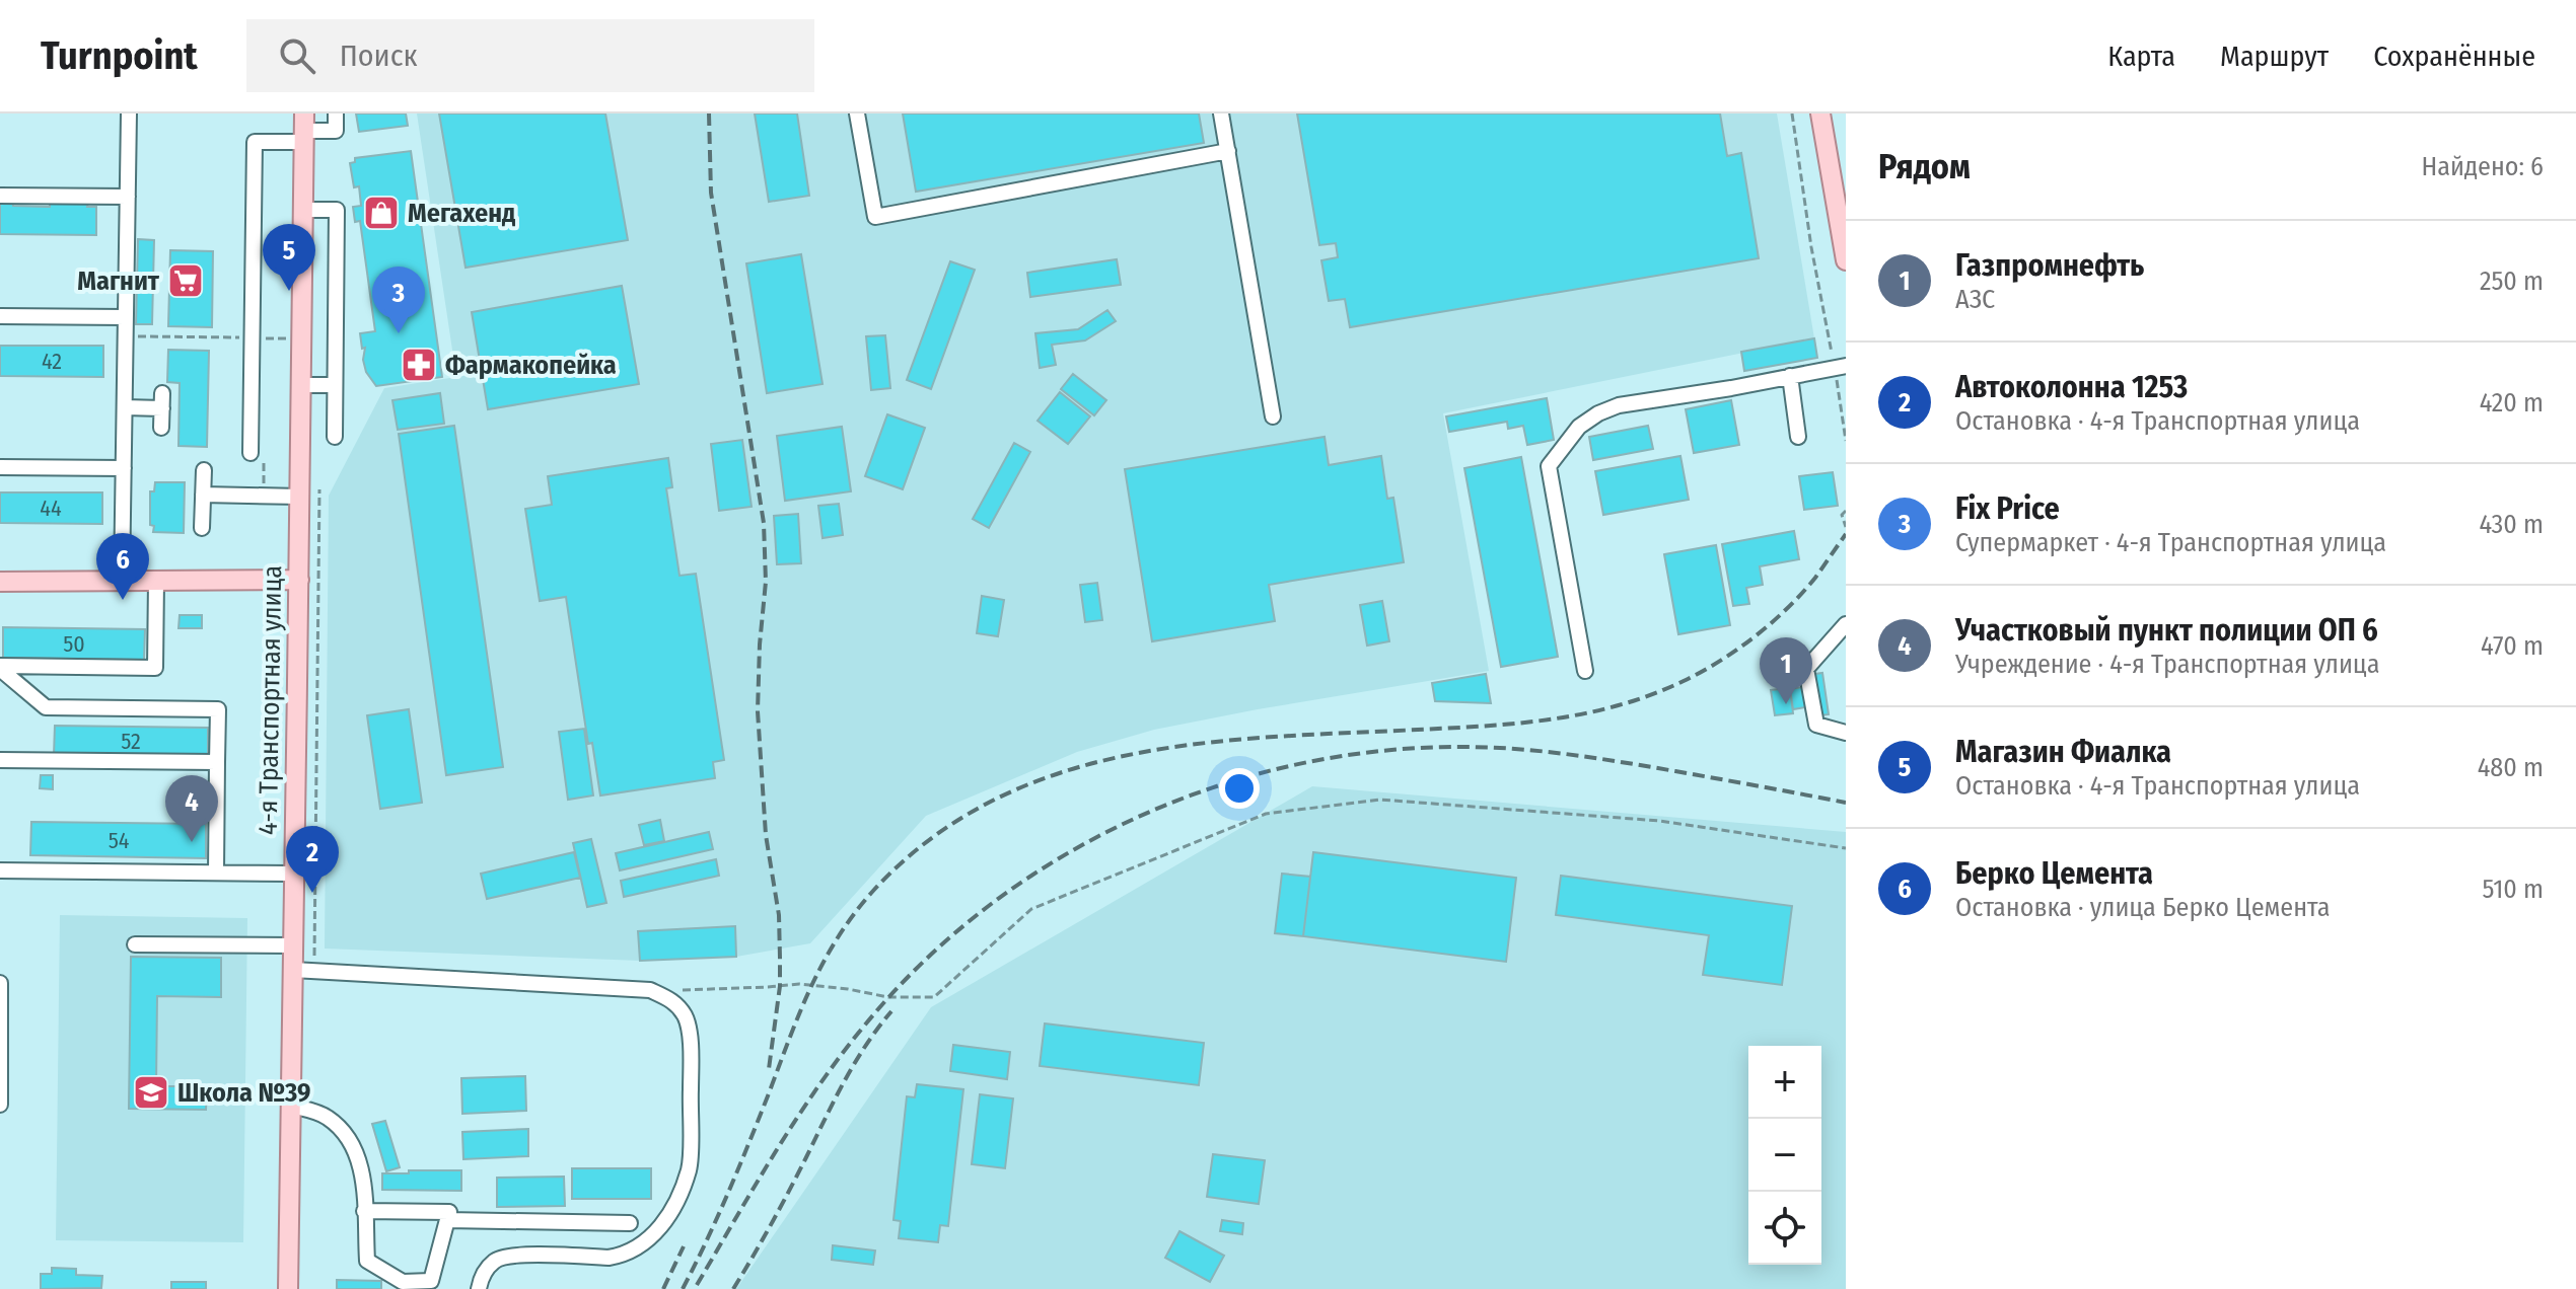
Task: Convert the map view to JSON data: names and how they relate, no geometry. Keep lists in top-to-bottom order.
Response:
{
  "streets": {
    "main road": ["4-я Транспортная улица"]
  },
  "places": {
    "shop": ["Мегахенд"],
    "supermarket": ["Магнит"],
    "pharmacy": ["Фармакопейка"],
    "school or university": ["Школа №39"]
  },
  "house_numbers": [
    "42",
    "44",
    "50",
    "52",
    "54"
  ],
  "page": {
    "header": "Turnpoint",
    "search": "Поиск",
    "nav": ["Карта", "Маршрут", "Сохранённые"],
    "heading": ["Рядом", "Найдено: 6"],
    "list": [
      {
        "mark": "1",
        "name": "Газпромнефть",
        "note": "АЗС",
        "value": "250 m"
      },
      {
        "mark": "2",
        "name": "Автоколонна 1253",
        "note": "Остановка · 4-я Транспортная улица",
        "value": "420 m"
      },
      {
        "mark": "3",
        "name": "Fix Price",
        "note": "Супермаркет · 4-я Транспортная улица",
        "value": "430 m"
      },
      {
        "mark": "4",
        "name": "Участковый пункт полиции ОП 6",
        "note": "Учреждение · 4-я Транспортная улица",
        "value": "470 m"
      },
      {
        "mark": "5",
        "name": "Магазин Фиалка",
        "note": "Остановка · 4-я Транспортная улица",
        "value": "480 m"
      },
      {
        "mark": "6",
        "name": "Берко Цемента",
        "note": "Остановка · улица Берко Цемента",
        "value": "510 m"
      }
    ],
    "pins": [
      "5",
      "3",
      "6",
      "1",
      "4",
      "2"
    ],
    "map_buttons": ["+", "−"]
  }
}
